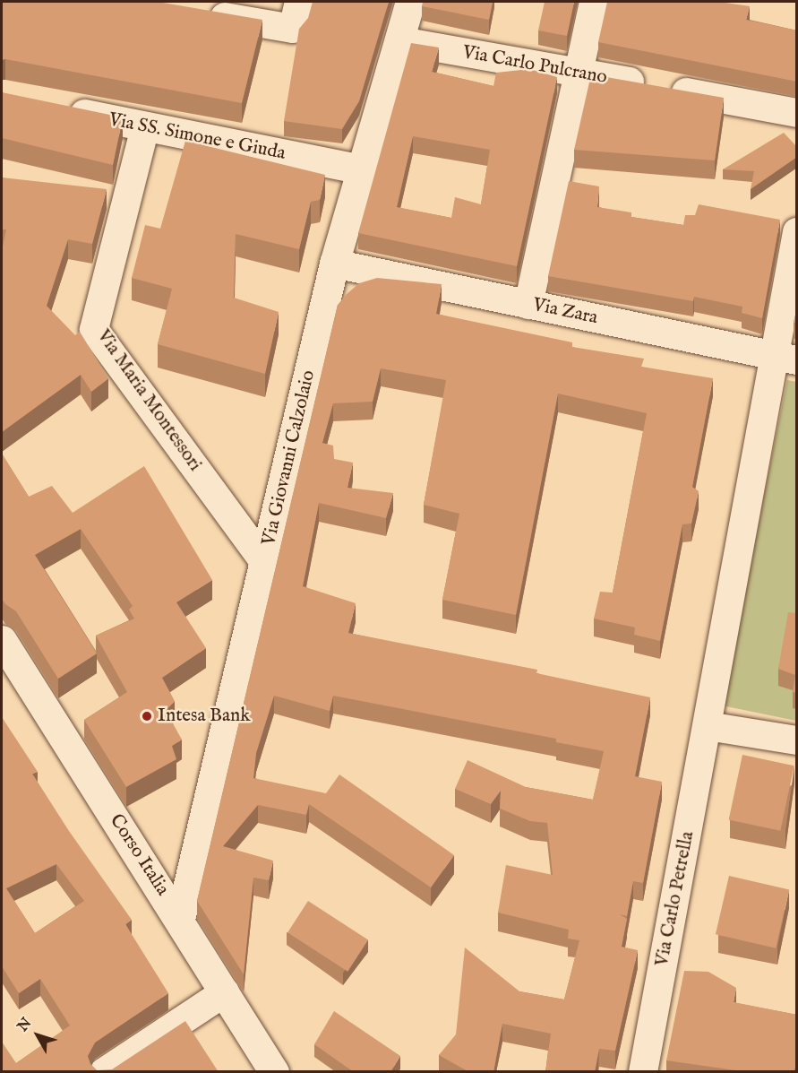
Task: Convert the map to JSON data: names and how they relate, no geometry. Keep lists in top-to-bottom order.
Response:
{
  "streets": {
    "main road": ["Via SS. Simone e Giuda", "Via Giovanni Calzolaio", "Corso Italia"],
    "street": [
      "Via Carlo Pulcrano",
      "Via Zara",
      "Via Maria Montessori",
      "Via Carlo Petrella"
    ]
  },
  "crossings": [
    ["Via Carlo Pulcrano", "Via Giovanni Calzolaio"],
    ["Via SS. Simone e Giuda", "Via Maria Montessori"],
    ["Via SS. Simone e Giuda", "Via Giovanni Calzolaio"],
    ["Via Zara", "Via Giovanni Calzolaio"],
    ["Via Zara", "Via Carlo Petrella"],
    ["Via Maria Montessori", "Via Giovanni Calzolaio"],
    ["Via Giovanni Calzolaio", "Corso Italia"]
  ],
  "places": ["Intesa Bank"],
  "north": "top left"
}
